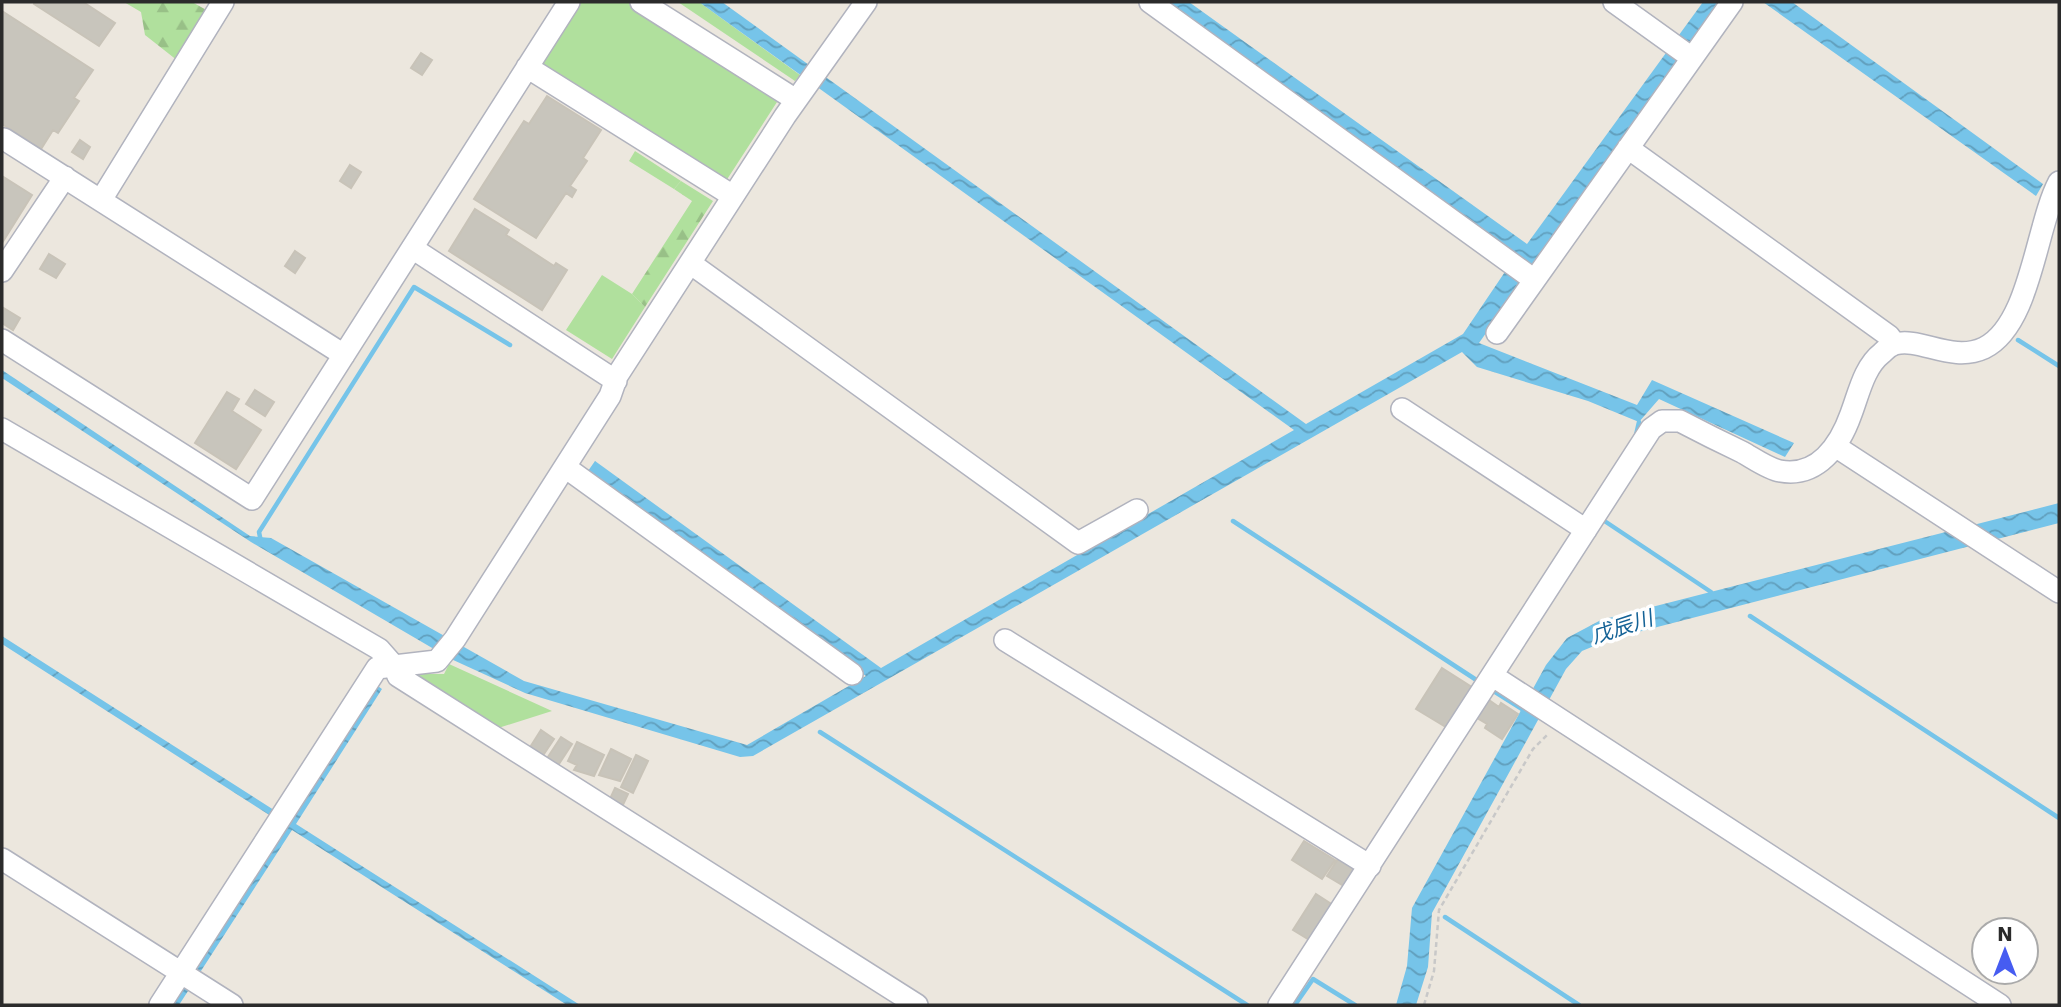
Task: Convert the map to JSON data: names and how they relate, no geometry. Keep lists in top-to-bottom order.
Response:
{
  "water": ["戊辰川"],
  "north": "top"
}
